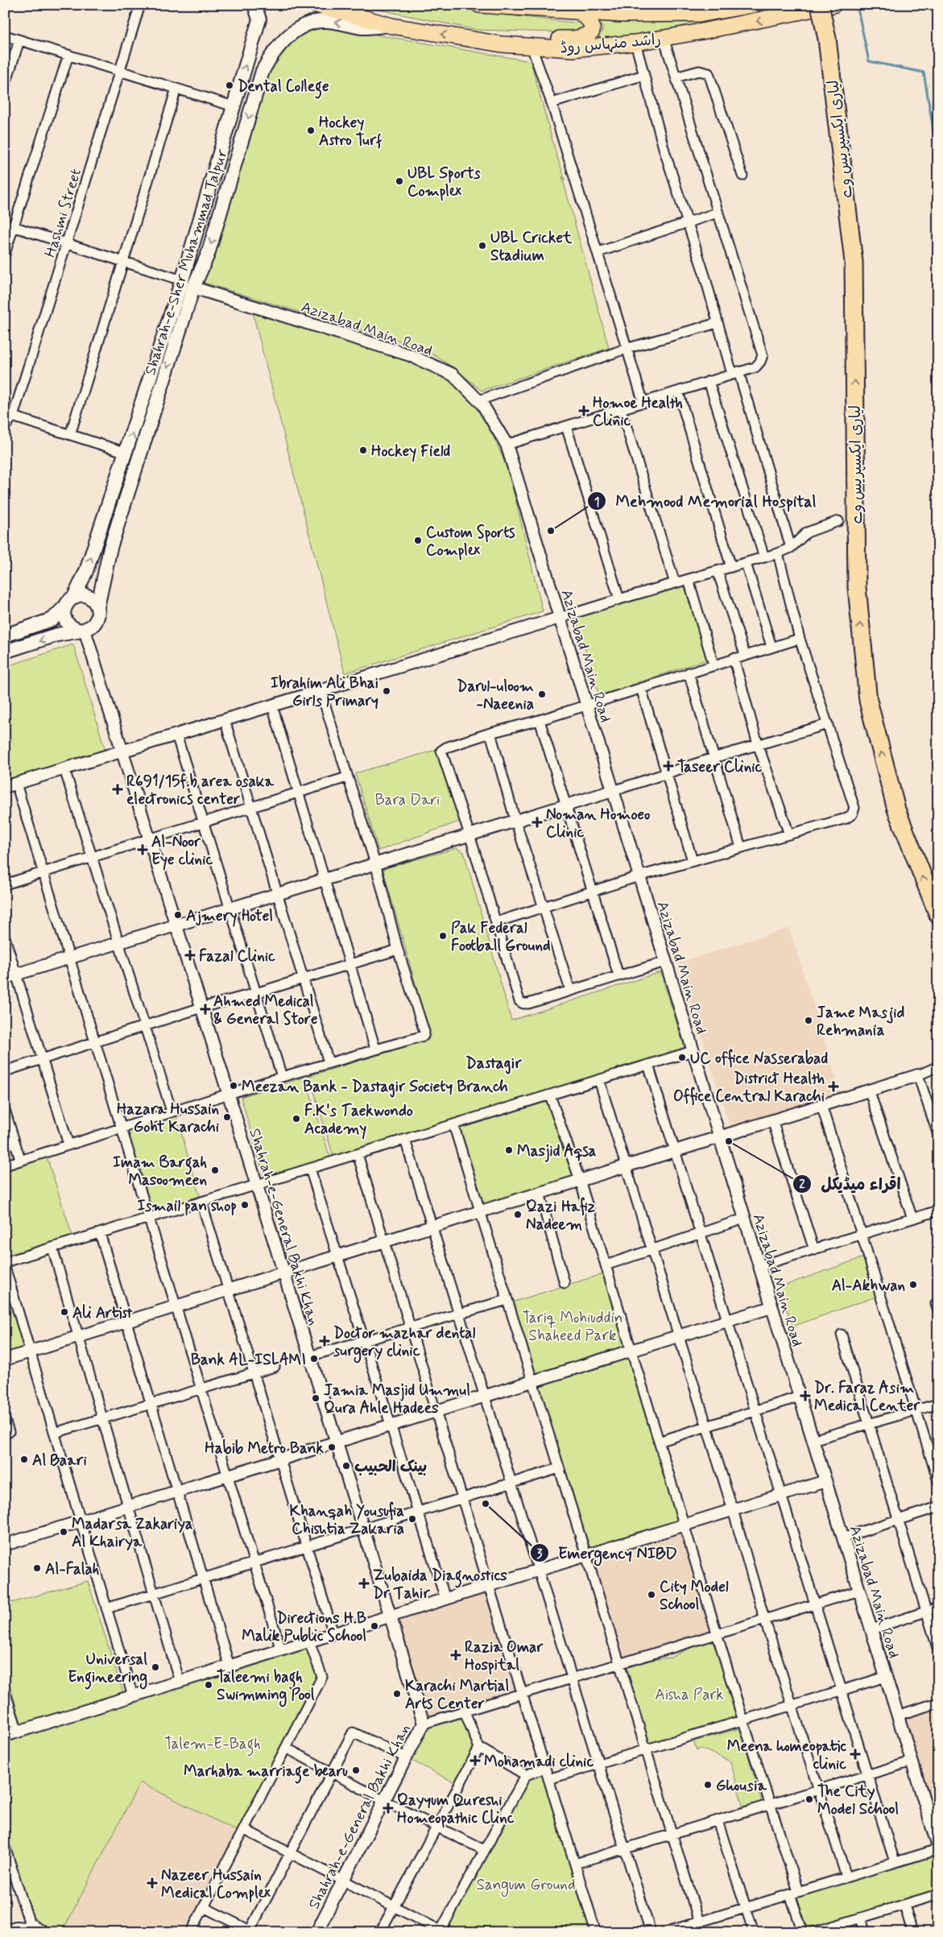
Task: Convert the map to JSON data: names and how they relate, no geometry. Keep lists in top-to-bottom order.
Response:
{
  "streets": {
    "highway": ["لیاری ایکسپریس وے"],
    "main road": ["راشد منہاس روڈ", "Shahrah-e-Sher Muhammad Talpur"],
    "street": ["Hashmi Street", "Azizabad Main Road", "Shahrah-e-General Bakhi Khan"]
  },
  "crossings": [
    ["راشد منہاس روڈ", "لیاری ایکسپریس وے"],
    ["راشد منہاس روڈ", "Shahrah-e-Sher Muhammad Talpur"],
    ["Shahrah-e-Sher Muhammad Talpur", "Azizabad Main Road"],
    ["Shahrah-e-Sher Muhammad Talpur", "Shahrah-e-General Bakhi Khan"]
  ],
  "one_way": ["لیاری ایکسپریس وے"],
  "districts": ["Dastagir"],
  "parks": [
    "Bara Dari",
    "Tariq Mohiuddin Shaheed Park",
    "Aisha Park",
    "Talem-E-Bagh",
    "Sangum Ground"
  ],
  "places": {
    "other": [
      "Dental College",
      "Hockey Astro Turf",
      "UBL Sports Complex",
      "UBL Cricket Stadium",
      "Hockey Field",
      "Mehmood Memorial Hospital",
      "Custom Sports Complex",
      "Ibrahim Ali Bhai Girls Primary",
      "Darul-uloom -Naeenia",
      "Ajmery Hotel",
      "Pak Federal Football Ground",
      "Jame Masjid Rehmania",
      "UC office Nasserabad",
      "Meezan Bank - Dastagir Society Branch",
      "Hazara Hussain Goht Karachi",
      "F.K's Taekwondo Academy",
      "اقراء میڈیکل",
      "Masjid Aqsa",
      "Imam Bargah Masoomeen",
      "Ismail pan shop",
      "Qazi Hafiz Nadeem",
      "Al-Akhwan",
      "Ali Artist",
      "Bank AL-ISLAMI",
      "Jamia Masjid Ummul Qura Ahle Hadees",
      "Habib Metro Bank",
      "Al Baari",
      "بينک الحبيب",
      "Emergency NIBD",
      "Khanqah Yousufia Chishtia Zakaria",
      "Madarsa Zakariya Al Khairya",
      "Al-Falah",
      "City Model School",
      "Directions H.B Malik Public School",
      "Universal Engineering",
      "Taleemi bagh Swimming Pool",
      "Karachi Martial Arts Center",
      "Marhaba marriage bearu",
      "Ghousia",
      "The City Model School"
    ],
    "health": [
      "Homoe Health Clinic",
      "Taseer Clinic",
      "R691/15f.b area osaka electronics center",
      "Noman Homoeo Clinic",
      "Al-Noor Eye clinic",
      "Fazal Clinic",
      "Ahmed Medical & General Store",
      "District Health Office Central Karachi",
      "Doctor mazhar dental surgery clinic",
      "Dr. Faraz Asim Medical Center",
      "Zubaida Diagnostics Dr Tahir",
      "Razia Omar Hospital",
      "Meena homeopatic clinic",
      "Mohamadi clinic",
      "Qayyum Qureshi Homeopathic Clinc",
      "Nazeer Hussain Medical Complex"
    ]
  }
}
